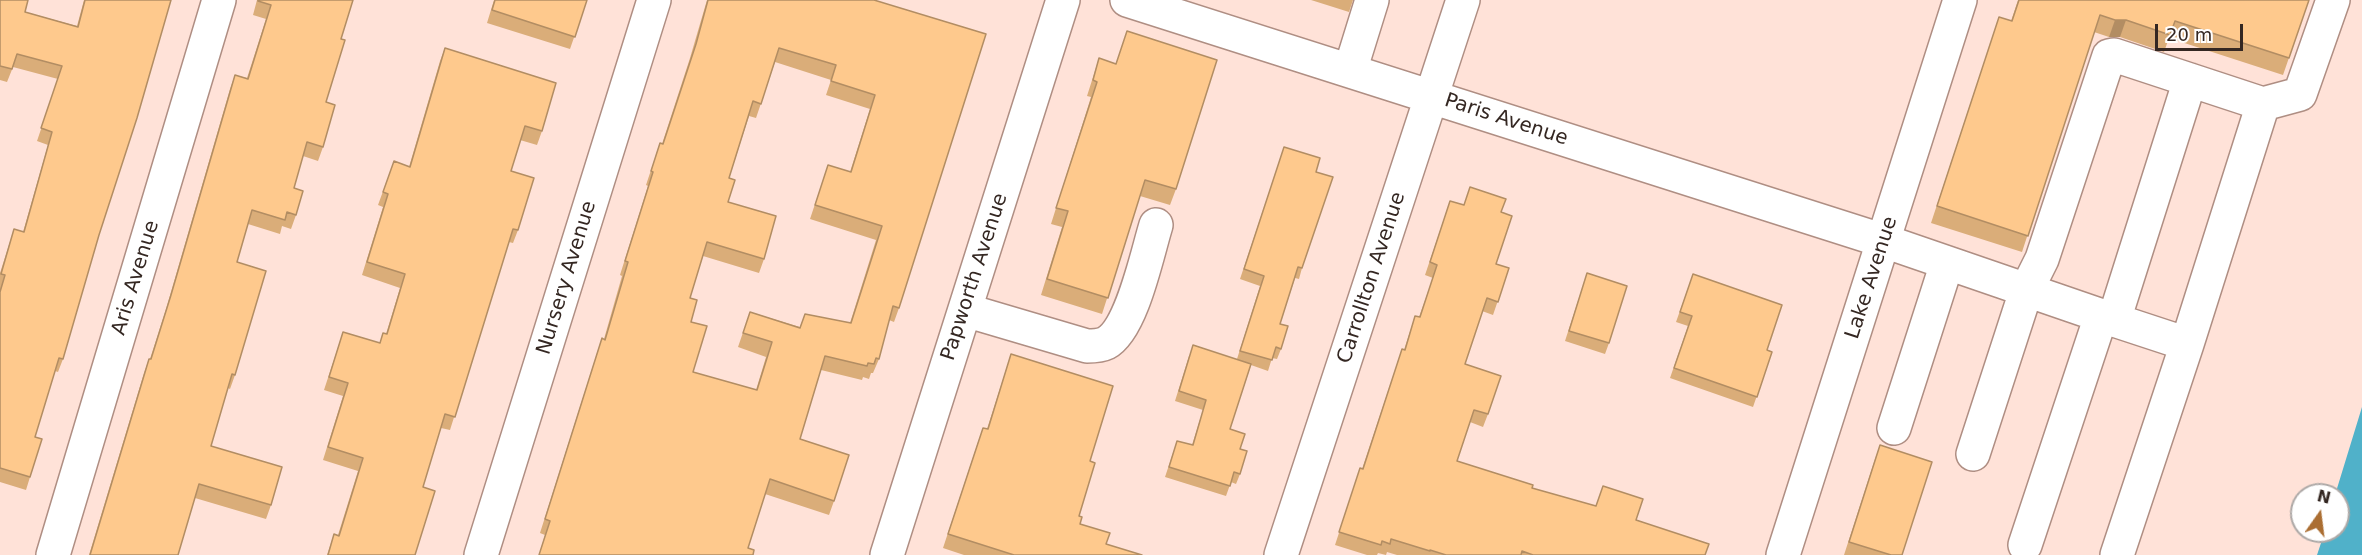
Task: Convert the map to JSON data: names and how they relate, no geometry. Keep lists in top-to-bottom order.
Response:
{
  "streets": {
    "street": [
      "Paris Avenue",
      "Papworth Avenue",
      "Aris Avenue",
      "Nursery Avenue",
      "Carrollton Avenue",
      "Lake Avenue"
    ]
  },
  "crossings": [
    ["Paris Avenue", "Carrollton Avenue"],
    ["Paris Avenue", "Lake Avenue"]
  ],
  "scale_bar": "20 m",
  "north": "top"
}
